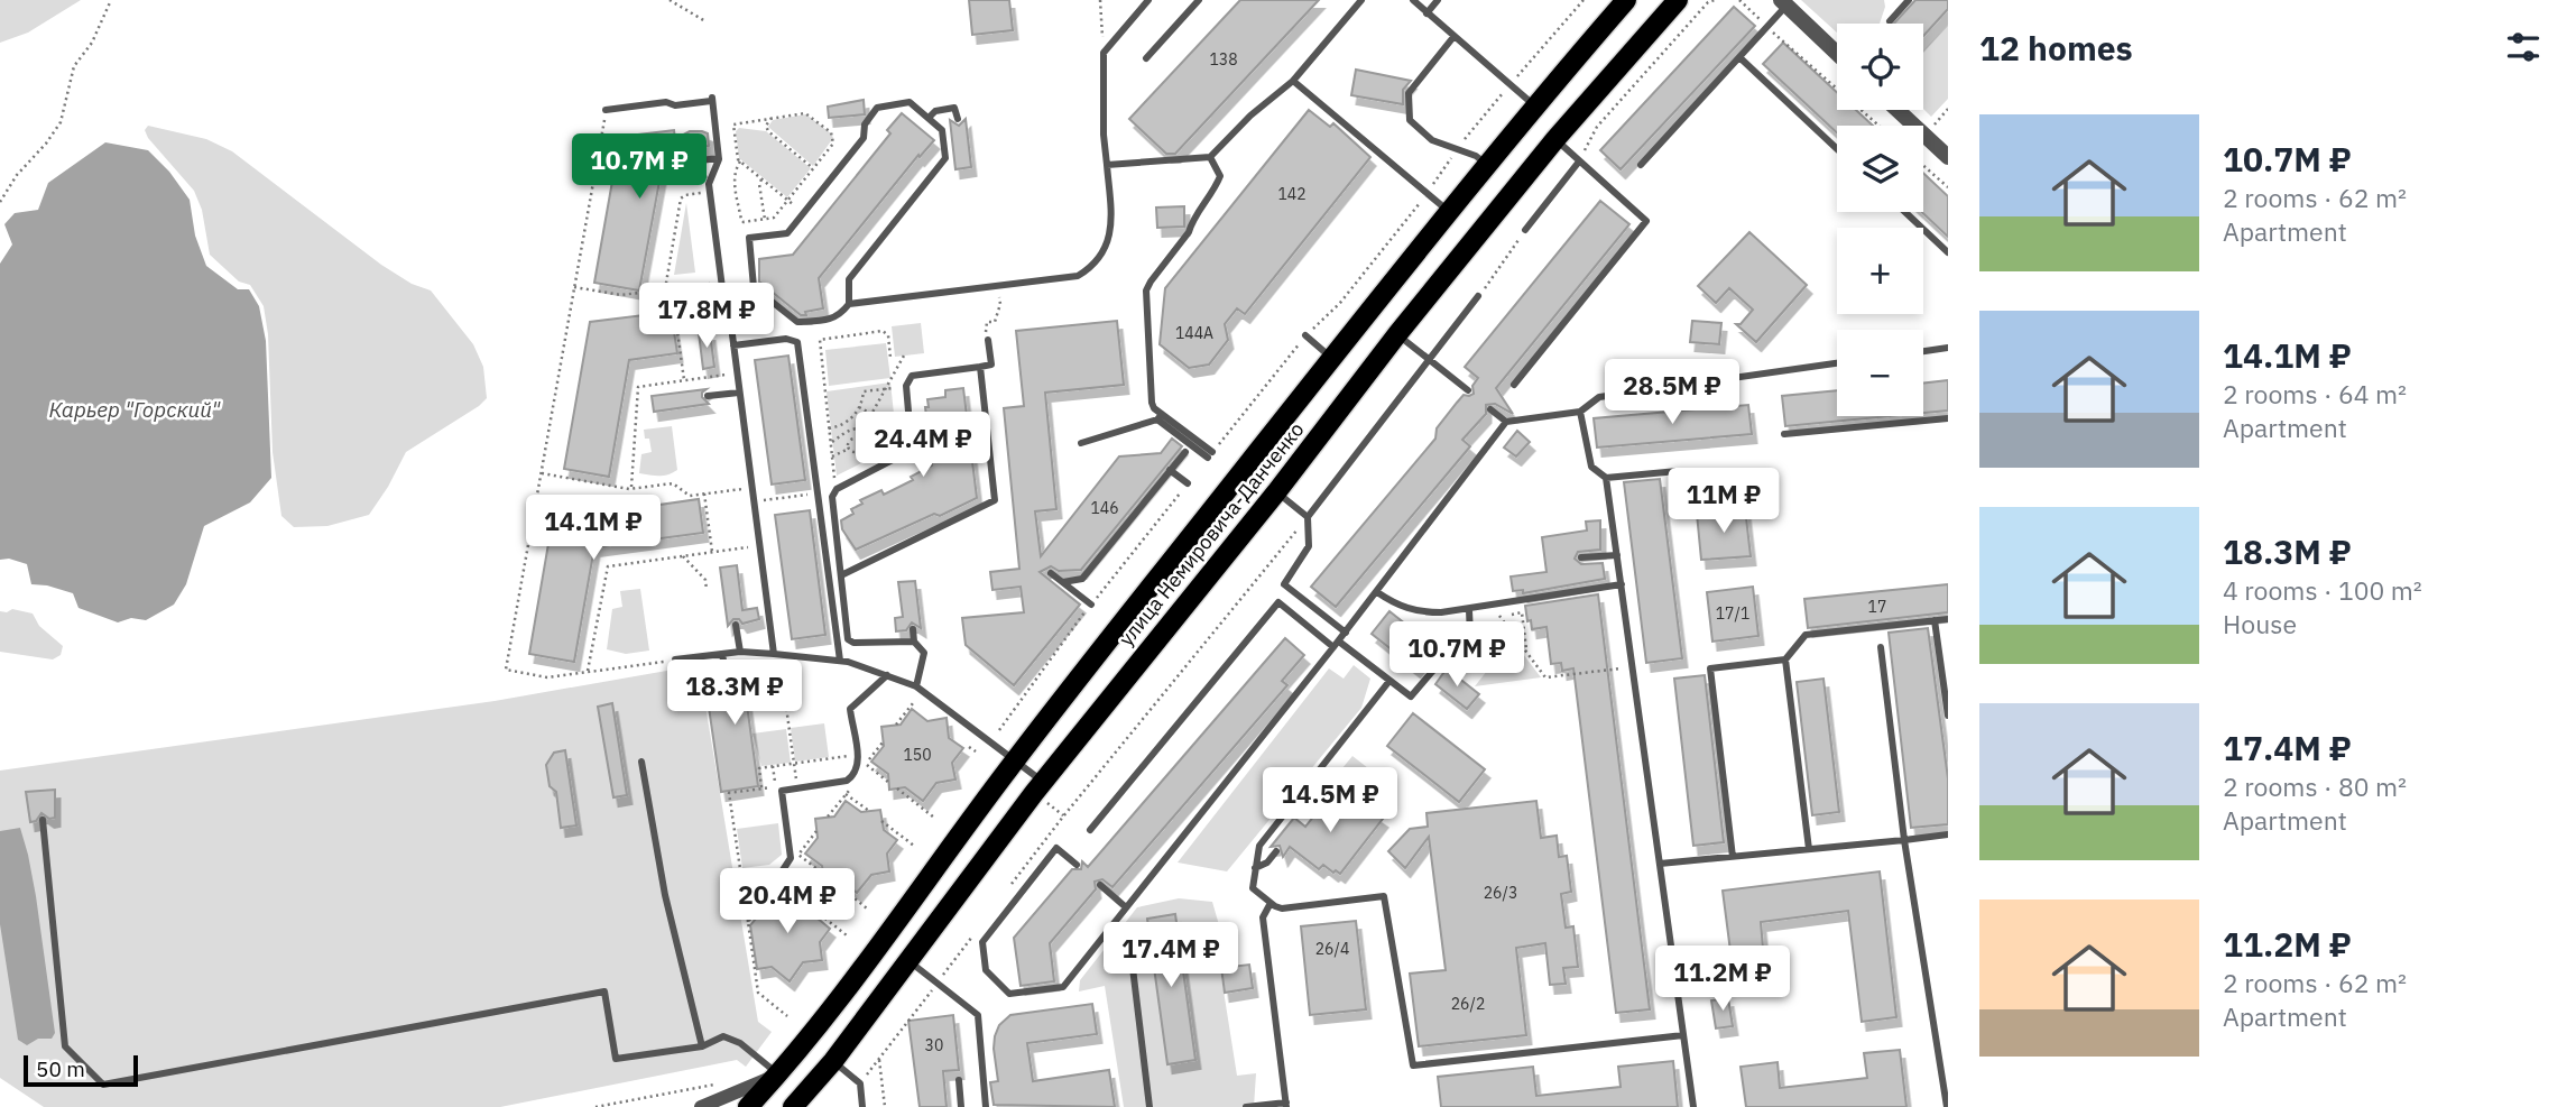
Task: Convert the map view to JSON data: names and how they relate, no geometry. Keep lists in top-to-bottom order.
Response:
{
  "streets": {
    "main road": ["улица Немировича-Данченко"]
  },
  "water": ["Карьер \"Горский\""],
  "house_numbers": [
    "138",
    "142",
    "144А",
    "146",
    "17",
    "17/1",
    "150",
    "26/3",
    "26/4",
    "26/2",
    "30"
  ],
  "scale_bar": "50 m",
  "page": {
    "heading": "12 homes",
    "map_buttons": ["+", "−"],
    "list": [
      {
        "name": "10.7M ₽",
        "note": "2 rooms · 62 m² · Apartment"
      },
      {
        "name": "14.1M ₽",
        "note": "2 rooms · 64 m² · Apartment"
      },
      {
        "name": "18.3M ₽",
        "note": "4 rooms · 100 m² · House"
      },
      {
        "name": "17.4M ₽",
        "note": "2 rooms · 80 m² · Apartment"
      },
      {
        "name": "11.2M ₽",
        "note": "2 rooms · 62 m² · Apartment"
      }
    ],
    "price": [
      "10.7M ₽",
      "17.8M ₽",
      "28.5M ₽",
      "24.4M ₽",
      "11M ₽",
      "14.1M ₽",
      "10.7M ₽",
      "18.3M ₽",
      "14.5M ₽",
      "20.4M ₽",
      "17.4M ₽",
      "11.2M ₽"
    ],
    "scale": "50 m"
  }
}
